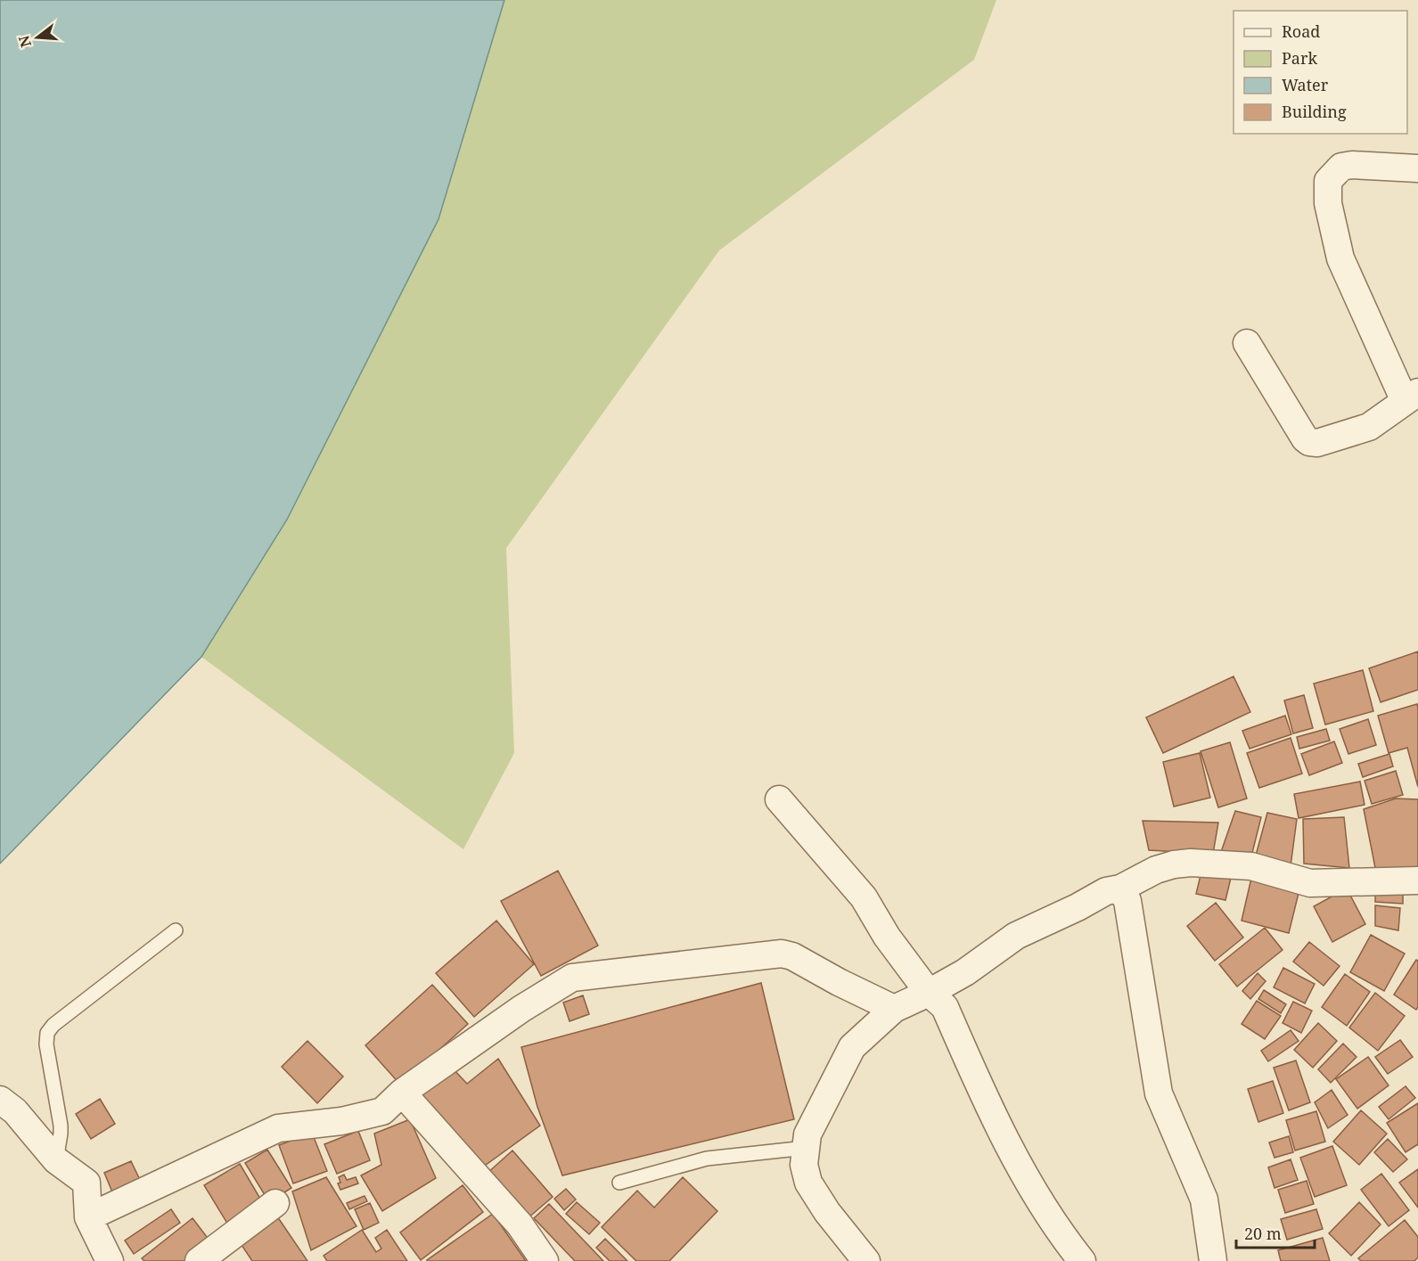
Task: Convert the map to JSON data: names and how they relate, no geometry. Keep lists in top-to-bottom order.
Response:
{
  "legend": [
    "Road",
    "Park",
    "Water",
    "Building"
  ],
  "scale_bar": "20 m",
  "north": "left"
}
